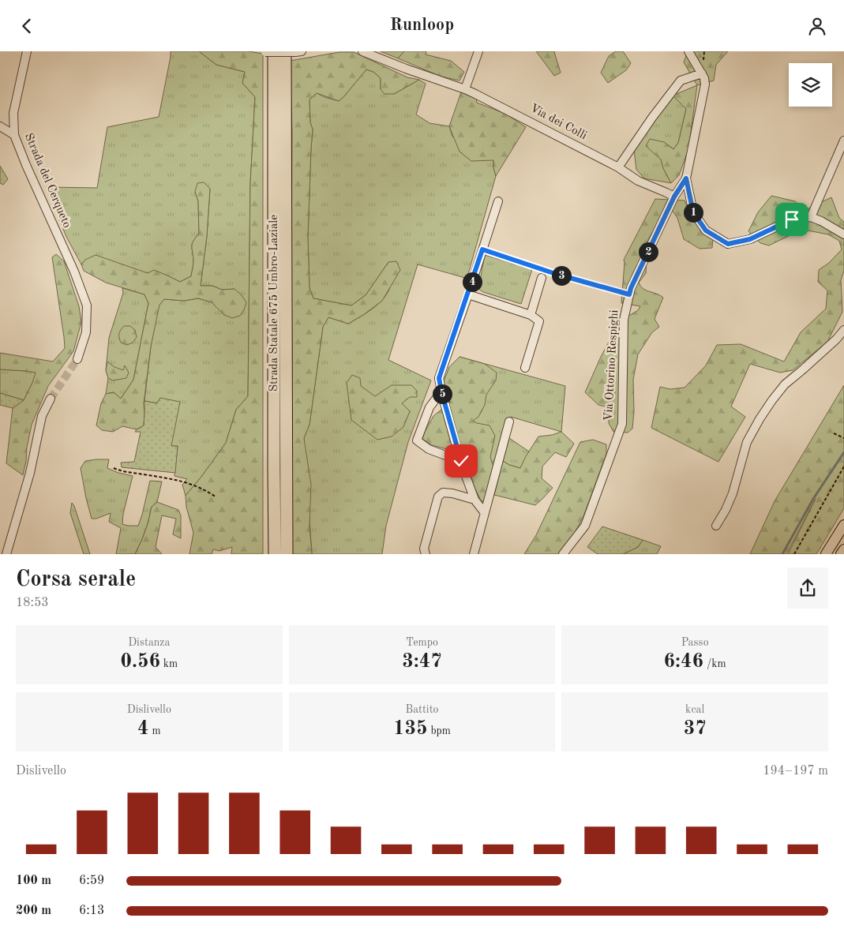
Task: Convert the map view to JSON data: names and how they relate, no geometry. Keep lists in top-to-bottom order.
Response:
{
  "streets": {
    "highway": ["Strada Statale 675 Umbro-Laziale"],
    "street": ["Via dei Colli", "Strada del Cerqueto", "Via Ottorino Respighi"]
  },
  "crossings": [
    ["Via dei Colli", "Via Ottorino Respighi"]
  ],
  "page": {
    "header": "Runloop",
    "pins": [
      "1",
      "2",
      "3",
      "4",
      "5"
    ],
    "heading": ["Corsa serale", "18:53"],
    "stats": [
      ["Distanza", "0.56 km"],
      ["Tempo", "3:47"],
      ["Passo", "6:46 /km"],
      ["Dislivello", "4 m"],
      ["Battito", "135 bpm"],
      ["kcal", "37"]
    ],
    "chart": ["Dislivello", "194–197 m"],
    "list": [
      {
        "name": "100 m",
        "note": "6:59"
      },
      {
        "name": "200 m",
        "note": "6:13"
      }
    ]
  }
}
